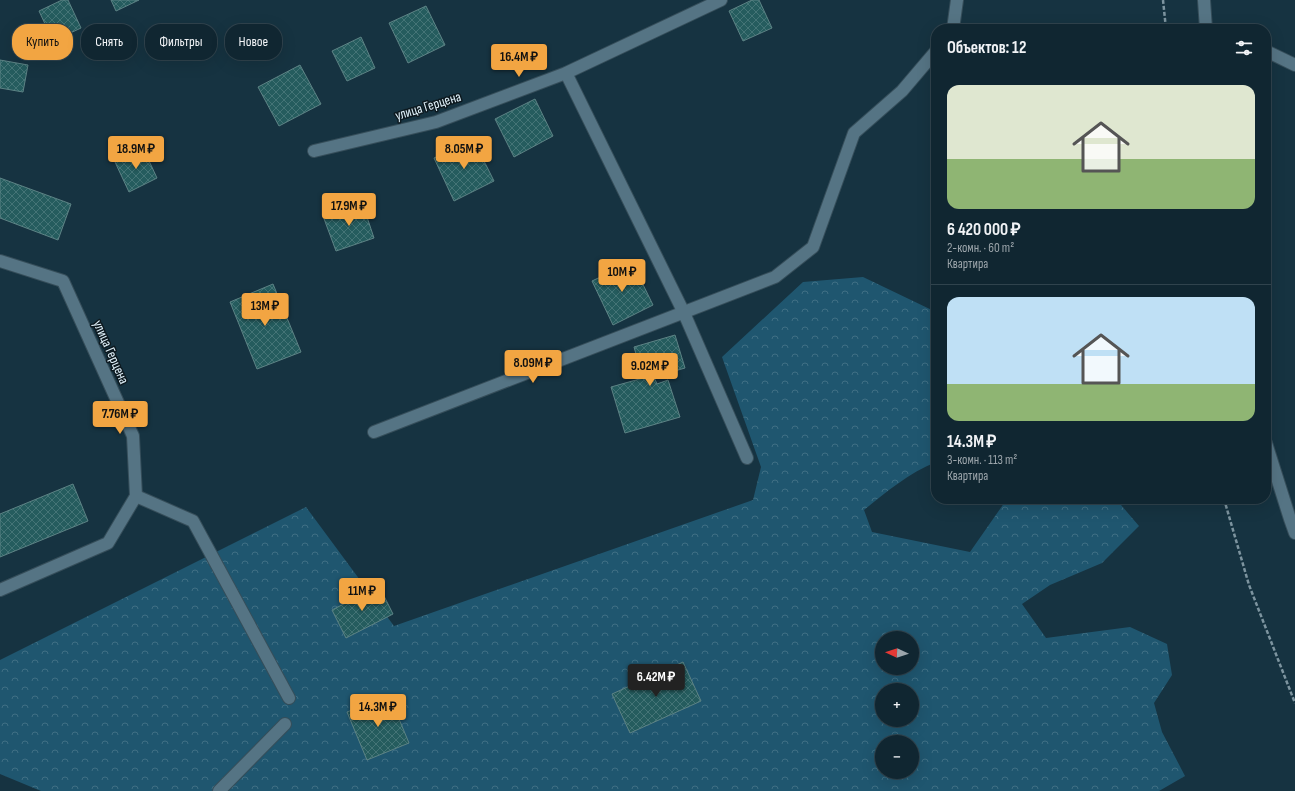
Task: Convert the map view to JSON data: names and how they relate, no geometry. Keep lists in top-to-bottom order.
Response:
{
  "streets": {
    "street": ["улица Герцена"]
  },
  "north": "left",
  "page": {
    "chip": [
      "Купить",
      "Снять",
      "Фильтры",
      "Новое"
    ],
    "heading": "Объектов: 12",
    "price": [
      "16.4M ₽",
      "18.9M ₽",
      "8.05M ₽",
      "17.9M ₽",
      "10M ₽",
      "13M ₽",
      "8.09M ₽",
      "9.02M ₽",
      "7.76M ₽",
      "11M ₽",
      "6.42M ₽",
      "14.3M ₽"
    ],
    "list": [
      {
        "name": "6 420 000 ₽",
        "note": "2-комн. · 60 m² · Квартира"
      },
      {
        "name": "14.3M ₽",
        "note": "3-комн. · 113 m² · Квартира"
      }
    ],
    "map_buttons": ["+", "−"]
  }
}
